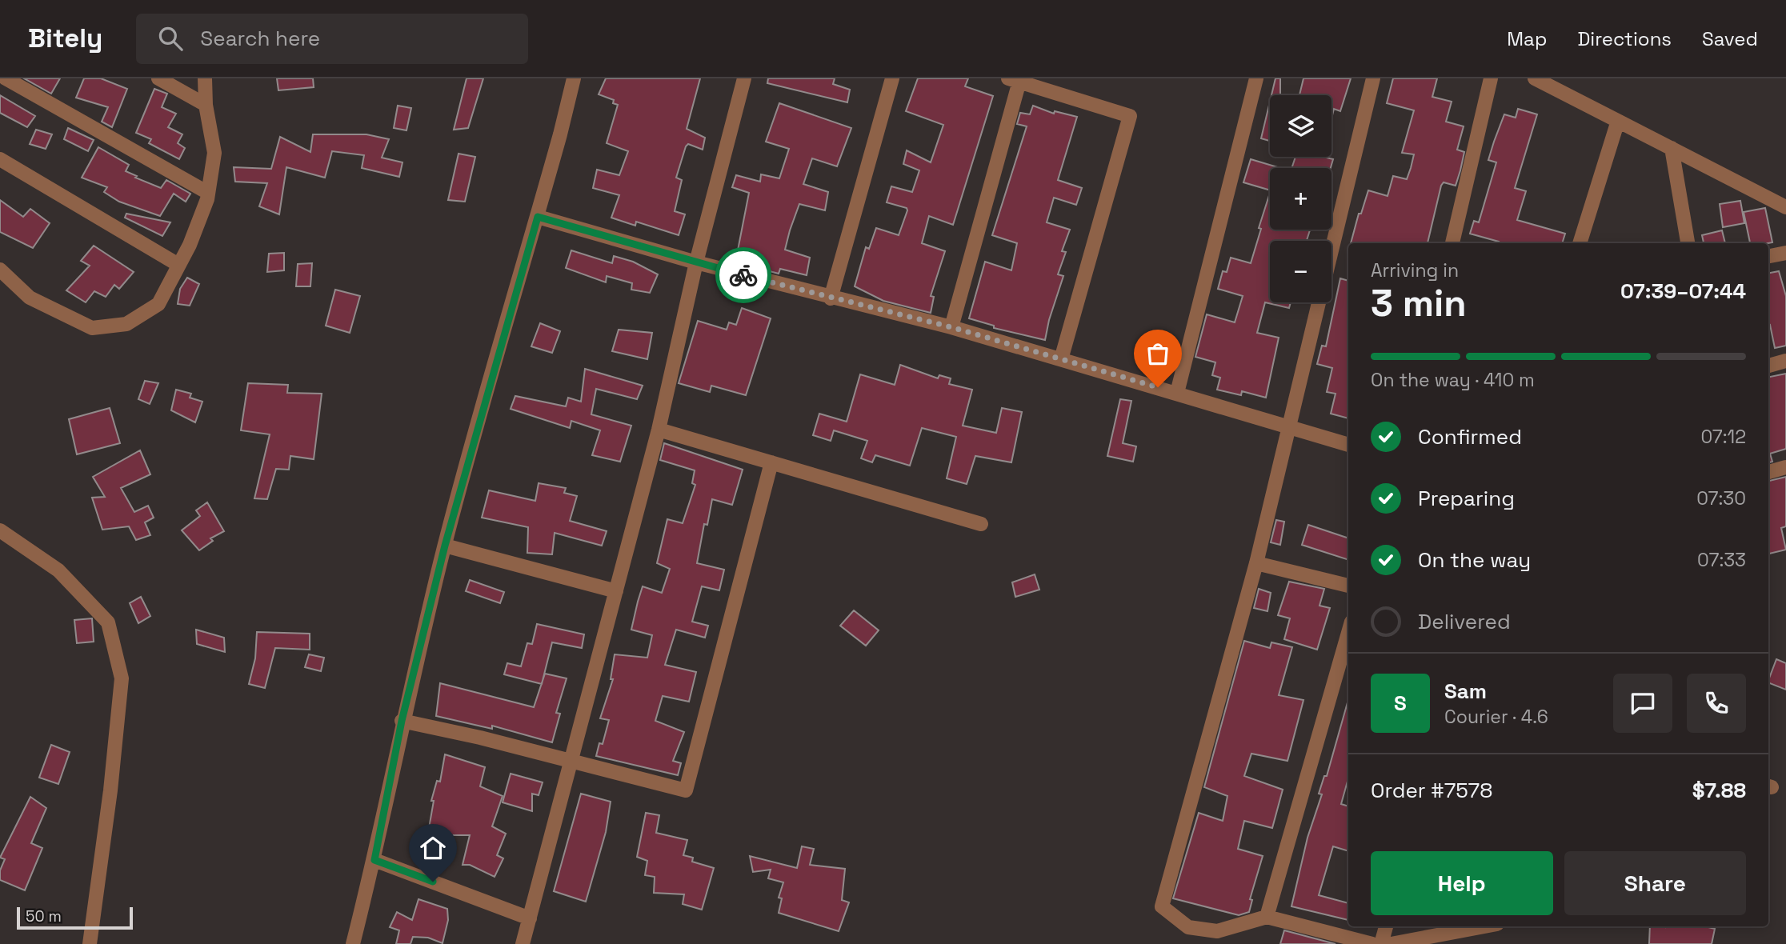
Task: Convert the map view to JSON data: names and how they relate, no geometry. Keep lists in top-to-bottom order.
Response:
{
  "scale_bar": "50 m",
  "page": {
    "header": "Bitely",
    "search": "Search here",
    "nav": ["Map", "Directions", "Saved"],
    "map_buttons": ["+", "−"],
    "heading": ["3 min", "Arriving in", "07:39–07:44"],
    "panel": [
      "Sam",
      "Courier · 4.6",
      "Order #7578",
      "$7.88"
    ],
    "bar": "On the way · 410 m",
    "list": [
      ["Confirmed", "07:12"],
      ["Preparing", "07:30"],
      ["On the way", "07:33"],
      "Delivered"
    ],
    "round": "S",
    "buttons": ["Help", "Share"],
    "scale": "50 m"
  }
}
